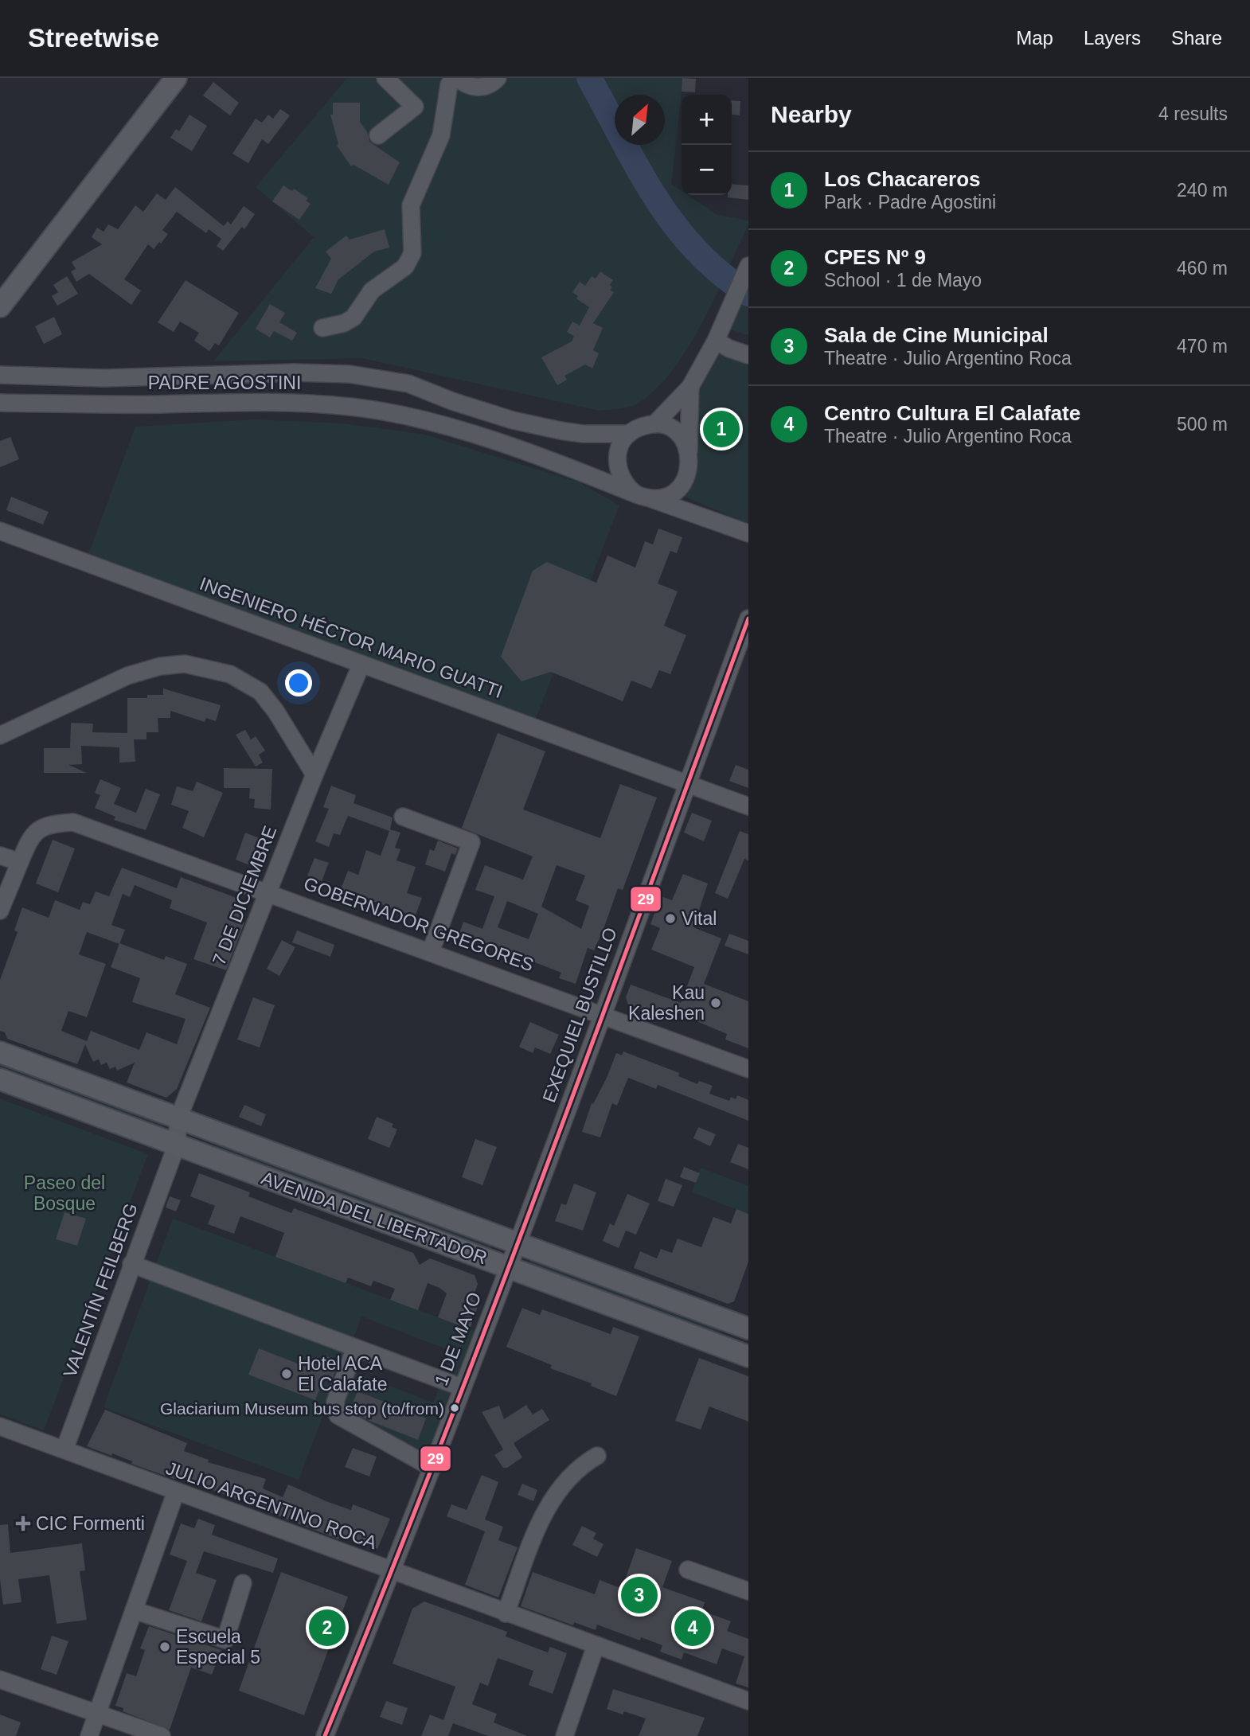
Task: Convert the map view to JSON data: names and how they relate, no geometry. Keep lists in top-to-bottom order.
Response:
{
  "streets": {
    "main road": ["AVENIDA DEL LIBERTADOR"],
    "street": [
      "PADRE AGOSTINI",
      "INGENIERO HÉCTOR MARIO GUATTI",
      "7 DE DICIEMBRE",
      "GOBERNADOR GREGORES",
      "EXEQUIEL BUSTILLO",
      "VALENTÍN FEILBERG",
      "1 DE MAYO",
      "JULIO ARGENTINO ROCA"
    ]
  },
  "crossings": [
    ["INGENIERO HÉCTOR MARIO GUATTI", "7 DE DICIEMBRE"],
    ["INGENIERO HÉCTOR MARIO GUATTI", "EXEQUIEL BUSTILLO"],
    ["7 DE DICIEMBRE", "GOBERNADOR GREGORES"],
    ["7 DE DICIEMBRE", "AVENIDA DEL LIBERTADOR"],
    ["7 DE DICIEMBRE", "VALENTÍN FEILBERG"],
    ["GOBERNADOR GREGORES", "EXEQUIEL BUSTILLO"],
    ["EXEQUIEL BUSTILLO", "AVENIDA DEL LIBERTADOR"],
    ["EXEQUIEL BUSTILLO", "1 DE MAYO"],
    ["AVENIDA DEL LIBERTADOR", "VALENTÍN FEILBERG"],
    ["AVENIDA DEL LIBERTADOR", "1 DE MAYO"],
    ["VALENTÍN FEILBERG", "JULIO ARGENTINO ROCA"],
    ["1 DE MAYO", "JULIO ARGENTINO ROCA"]
  ],
  "parks": ["Paseo del Bosque"],
  "places": {
    "other": [
      "Vital",
      "Kau Kaleshen",
      "Hotel ACA El Calafate",
      "Glaciarium Museum bus stop (to/from)",
      "Escuela Especial 5"
    ],
    "health": ["CIC Formenti"]
  },
  "lines": ["transit line 29"],
  "north": "top right",
  "page": {
    "header": "Streetwise",
    "nav": ["Map", "Layers", "Share"],
    "heading": ["Nearby", "4 results"],
    "map_buttons": ["+", "−"],
    "list": [
      {
        "mark": "1",
        "name": "Los Chacareros",
        "note": "Park · Padre Agostini",
        "value": "240 m"
      },
      {
        "mark": "2",
        "name": "CPES Nº 9",
        "note": "School · 1 de Mayo",
        "value": "460 m"
      },
      {
        "mark": "3",
        "name": "Sala de Cine Municipal",
        "note": "Theatre · Julio Argentino Roca",
        "value": "470 m"
      },
      {
        "mark": "4",
        "name": "Centro Cultura El Calafate",
        "note": "Theatre · Julio Argentino Roca",
        "value": "500 m"
      }
    ],
    "pins": [
      "1",
      "3",
      "2",
      "4"
    ]
  }
}
